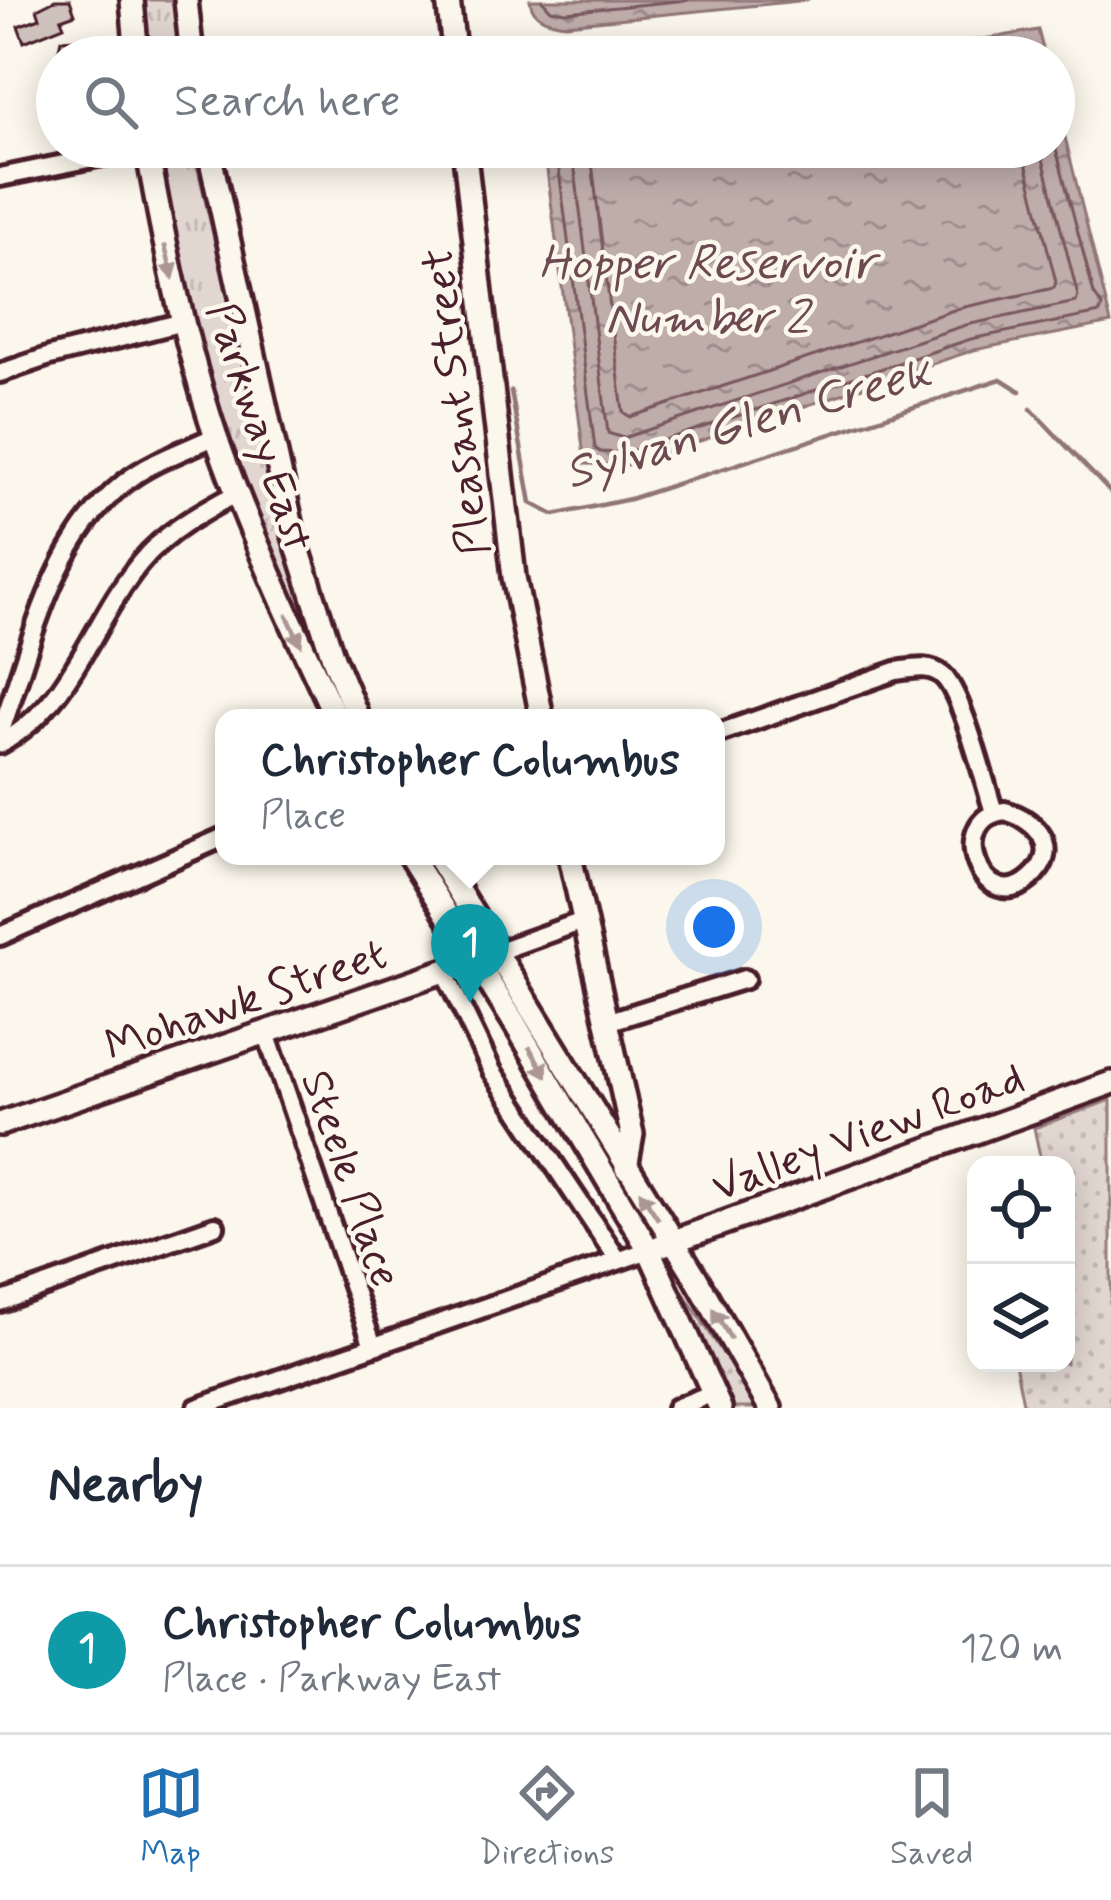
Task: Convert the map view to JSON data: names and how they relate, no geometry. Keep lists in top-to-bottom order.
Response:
{
  "streets": {
    "street": [
      "Pleasant Street",
      "Parkway East",
      "Mohawk Street",
      "Valley View Road",
      "Steele Place"
    ]
  },
  "crossings": [
    ["Mohawk Street", "Steele Place"]
  ],
  "water": ["Hopper Reservoir Number 2", "Sylvan Glen Creek"],
  "page": {
    "search": "Search here",
    "popup": ["Christopher Columbus", "Place"],
    "pins": "1",
    "heading": "Nearby",
    "list": [
      {
        "mark": "1",
        "name": "Christopher Columbus",
        "note": "Place · Parkway East",
        "value": "120 m"
      }
    ],
    "nav": ["Map", "Directions", "Saved"]
  }
}
